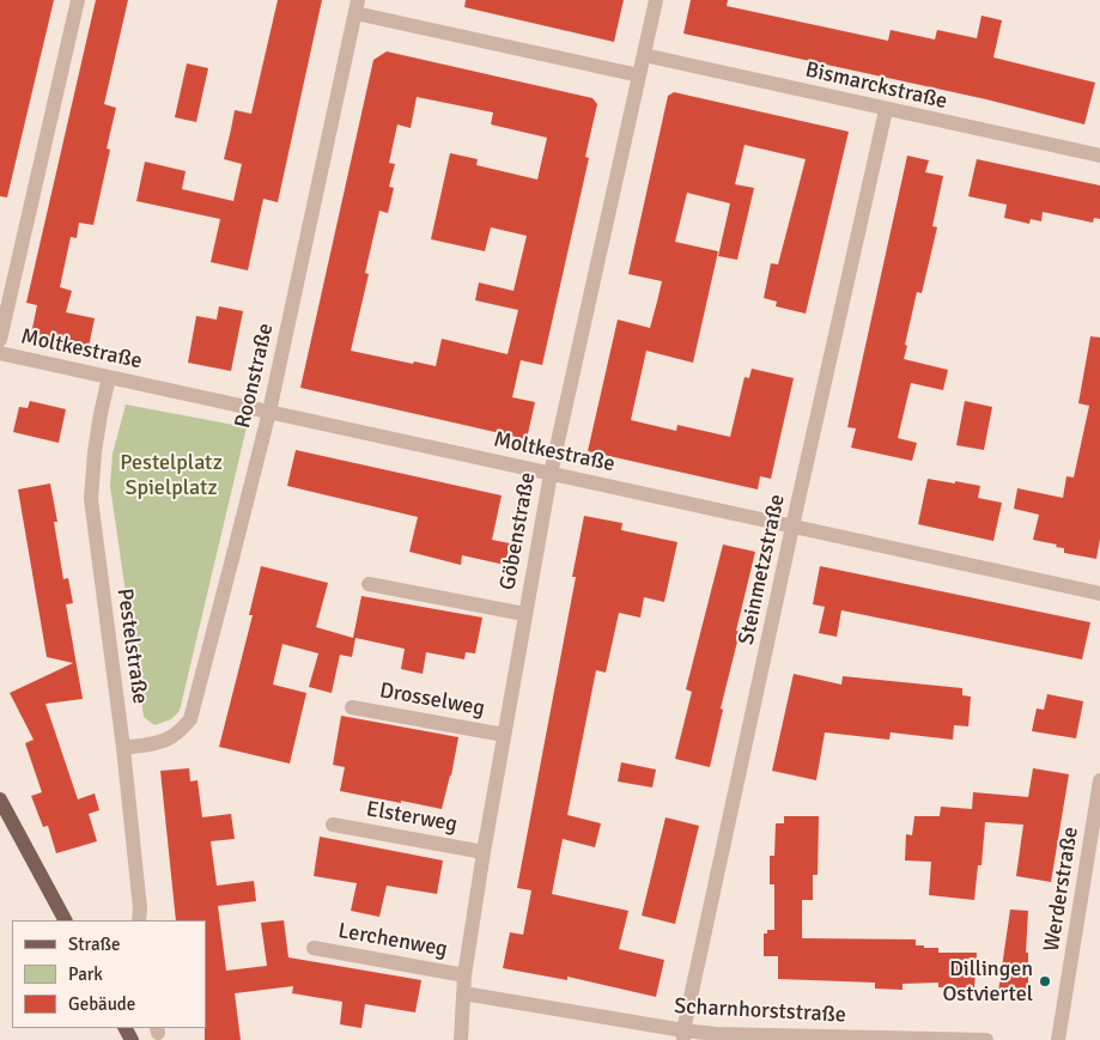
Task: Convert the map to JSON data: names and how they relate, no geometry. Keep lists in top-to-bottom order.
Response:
{
  "streets": {
    "street": [
      "Bismarckstraße",
      "Moltkestraße",
      "Roonstraße",
      "Göbenstraße",
      "Steinmetzstraße",
      "Pestelstraße",
      "Drosselweg",
      "Elsterweg",
      "Werderstraße",
      "Lerchenweg",
      "Scharnhorststraße"
    ]
  },
  "crossings": [
    ["Bismarckstraße", "Göbenstraße"],
    ["Bismarckstraße", "Steinmetzstraße"],
    ["Moltkestraße", "Roonstraße"],
    ["Moltkestraße", "Göbenstraße"],
    ["Moltkestraße", "Steinmetzstraße"],
    ["Moltkestraße", "Pestelstraße"],
    ["Roonstraße", "Pestelstraße"],
    ["Göbenstraße", "Drosselweg"],
    ["Göbenstraße", "Elsterweg"],
    ["Göbenstraße", "Lerchenweg"],
    ["Göbenstraße", "Scharnhorststraße"],
    ["Steinmetzstraße", "Scharnhorststraße"]
  ],
  "parks": ["Pestelplatz Spielplatz"],
  "places": ["Dillingen Ostviertel"],
  "legend": ["Straße", "Park", "Gebäude"]
}
